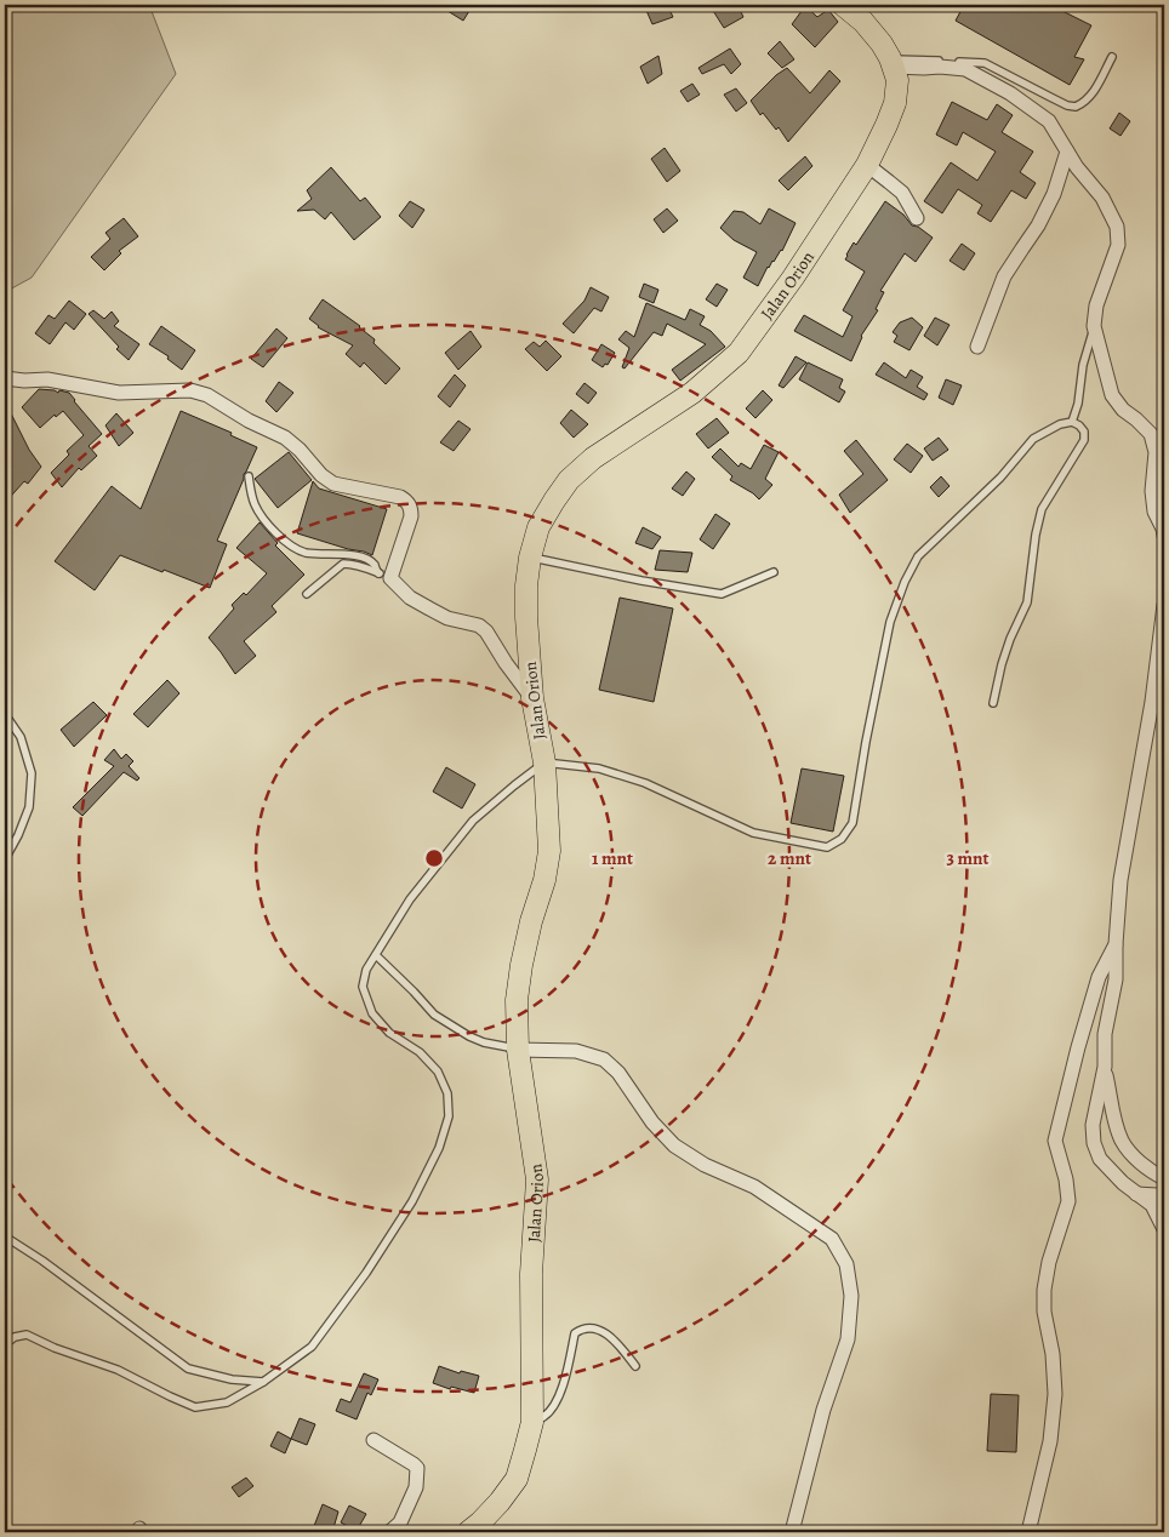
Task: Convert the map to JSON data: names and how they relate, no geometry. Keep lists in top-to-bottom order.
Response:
{
  "streets": {
    "highway": ["Jalan Orion"]
  },
  "rings": ["1 mnt", "2 mnt", "3 mnt"]
}
